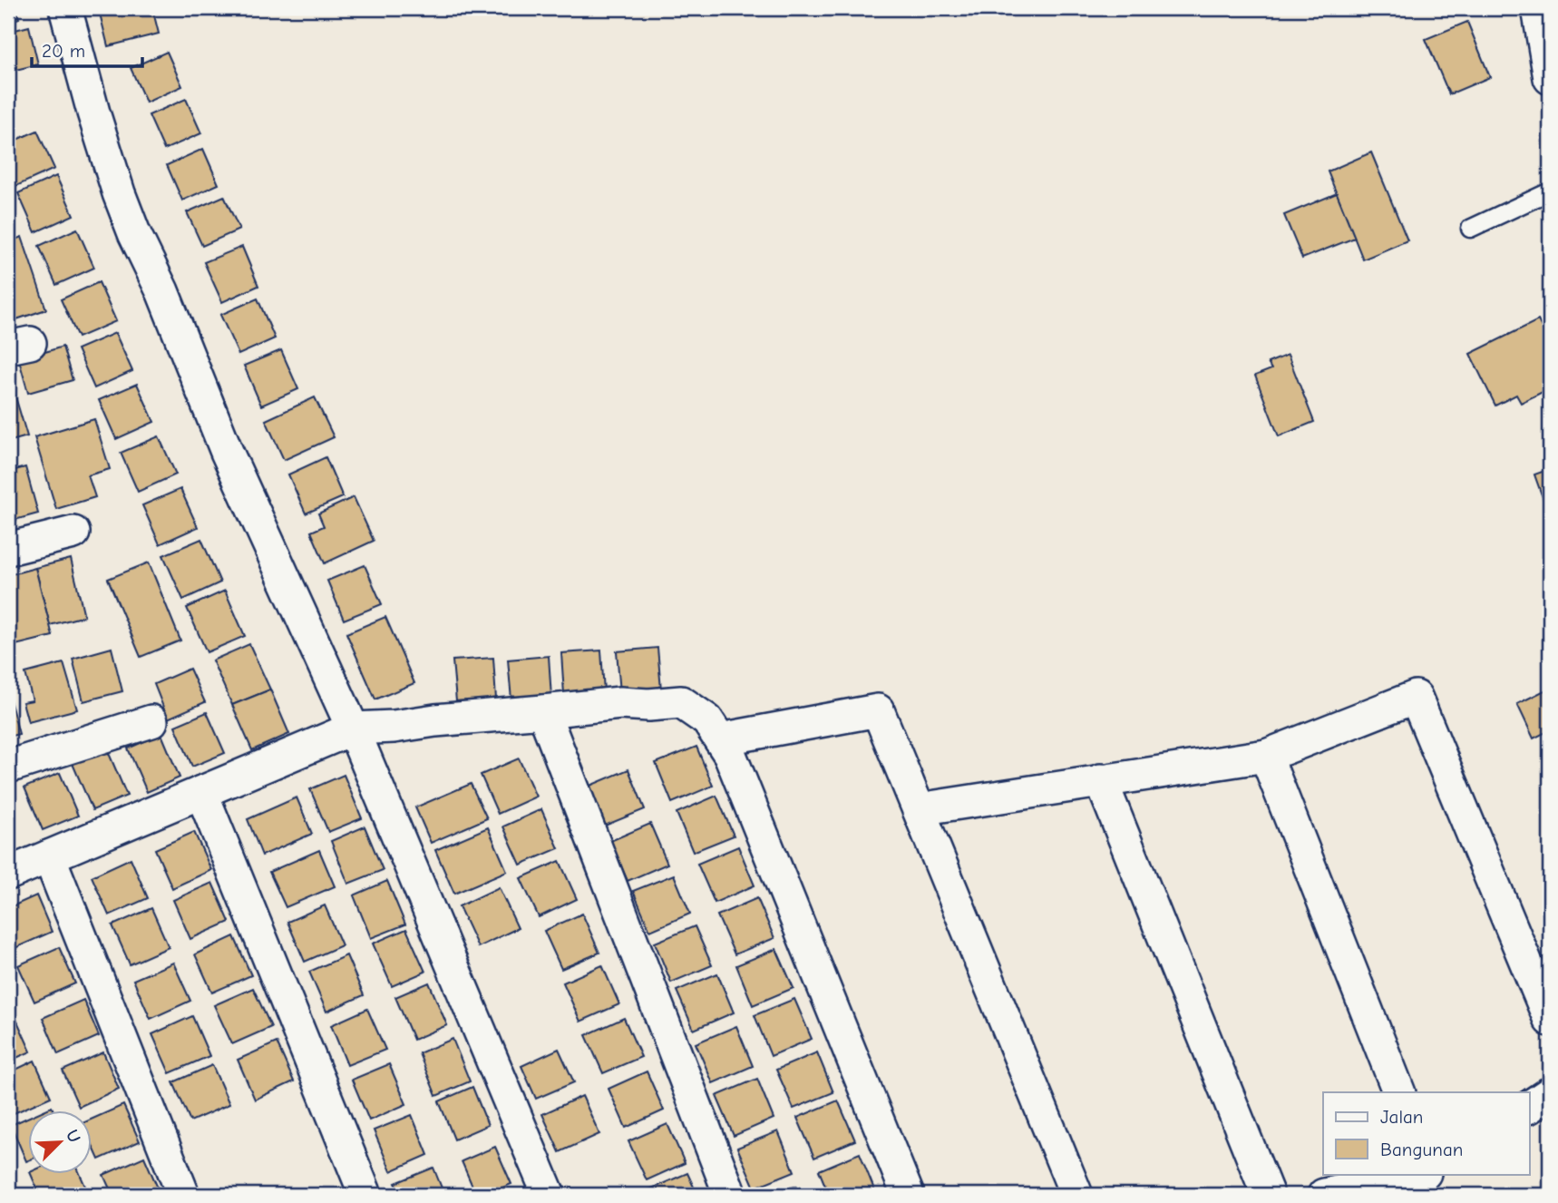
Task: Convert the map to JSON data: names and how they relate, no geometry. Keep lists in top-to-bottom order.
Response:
{
  "legend": ["Jalan", "Bangunan"],
  "scale_bar": "20 m",
  "north": "top right"
}
